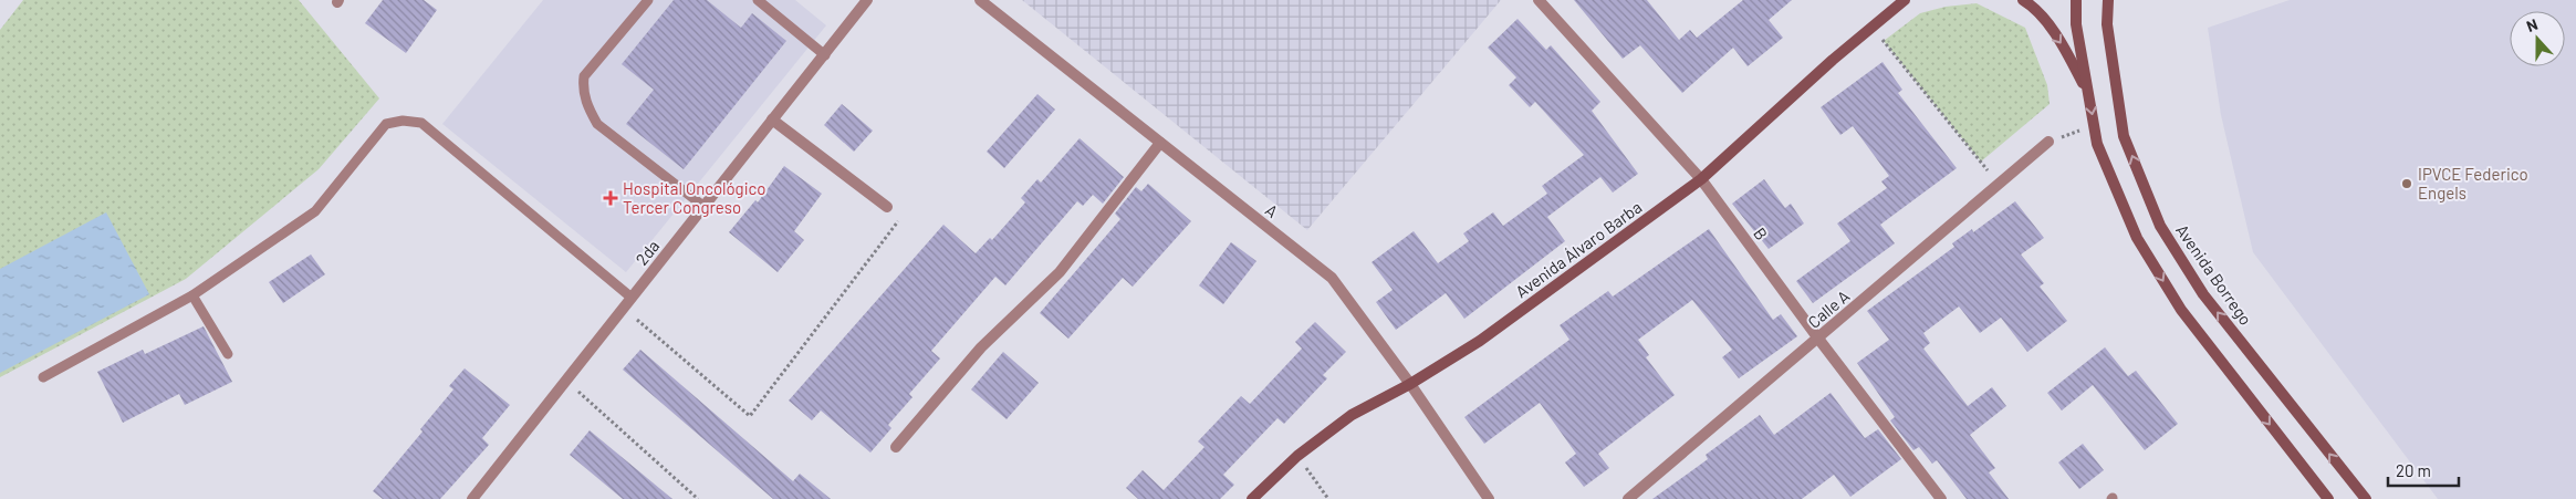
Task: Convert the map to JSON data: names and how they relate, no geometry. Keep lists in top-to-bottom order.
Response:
{
  "streets": {
    "main road": ["Avenida Álvaro Barba", "Avenida Borrego"],
    "street": [
      "A",
      "B",
      "2da",
      "Calle A"
    ]
  },
  "crossings": [
    ["A", "Avenida Álvaro Barba"],
    ["B", "Avenida Álvaro Barba"],
    ["B", "Calle A"]
  ],
  "places": {
    "other": ["IPVCE Federico Engels"],
    "health": ["Hospital Oncológico Tercer Congreso"]
  },
  "scale_bar": "20 m",
  "north": "top"
}
